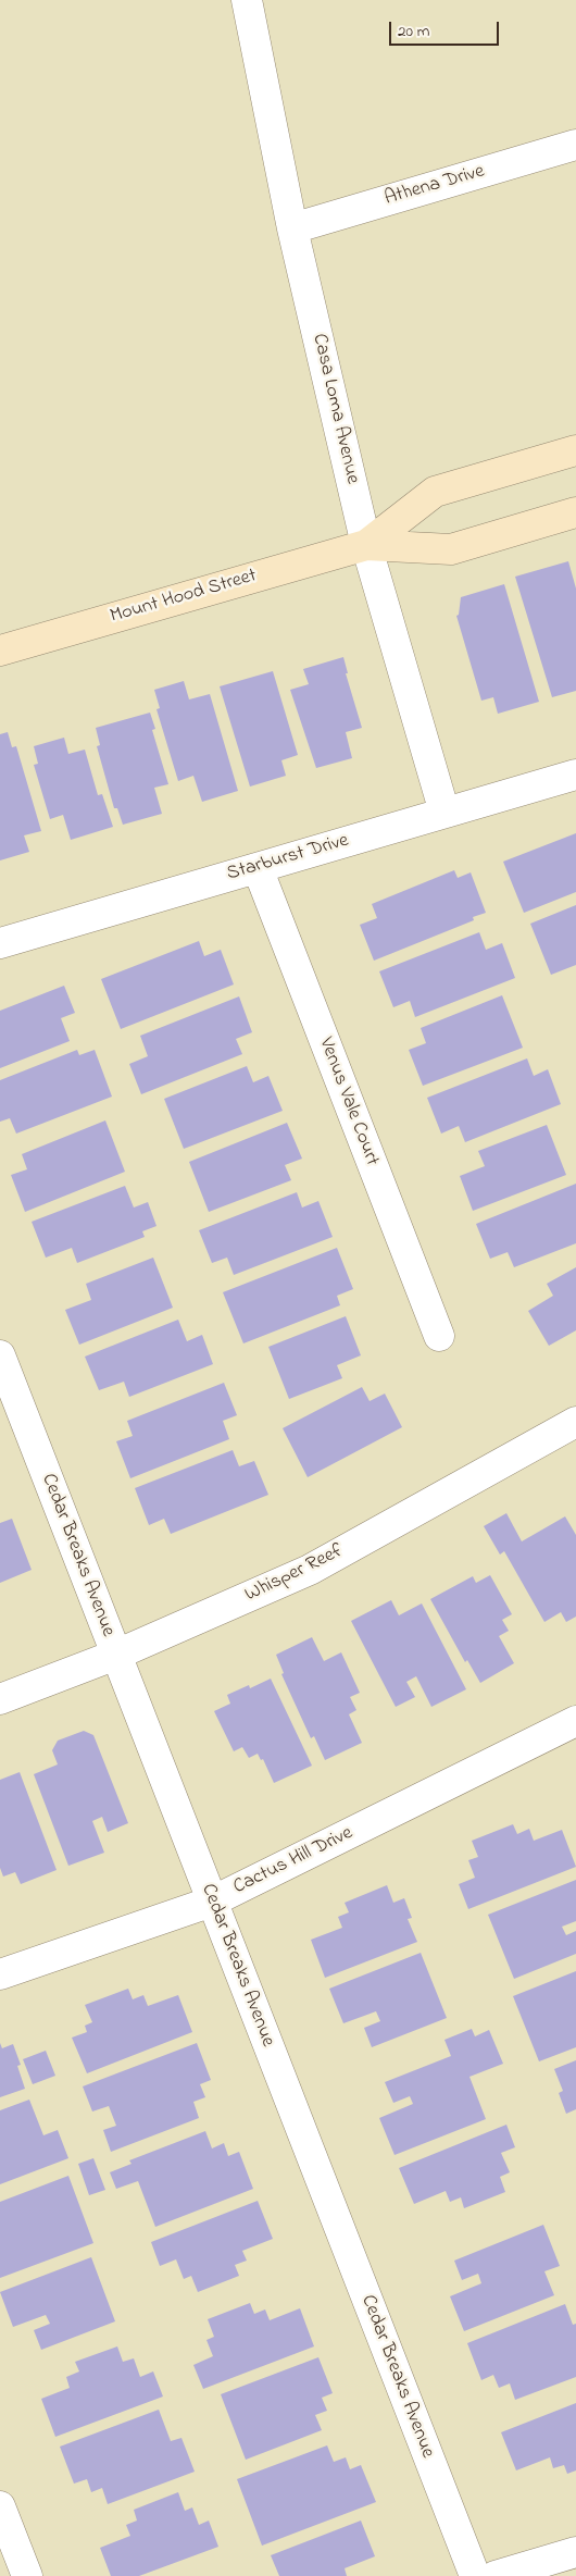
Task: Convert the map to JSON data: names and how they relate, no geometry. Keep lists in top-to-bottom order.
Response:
{
  "streets": {
    "street": [
      "Athena Drive",
      "Casa Loma Avenue",
      "Mount Hood Street",
      "Starburst Drive",
      "Venus Vale Court",
      "Cedar Breaks Avenue",
      "Whisper Reef",
      "Cactus Hill Drive"
    ]
  },
  "crossings": [
    ["Athena Drive", "Casa Loma Avenue"],
    ["Casa Loma Avenue", "Mount Hood Street"],
    ["Casa Loma Avenue", "Starburst Drive"],
    ["Starburst Drive", "Venus Vale Court"],
    ["Cedar Breaks Avenue", "Whisper Reef"],
    ["Cedar Breaks Avenue", "Cactus Hill Drive"]
  ],
  "scale_bar": "20 m"
}
